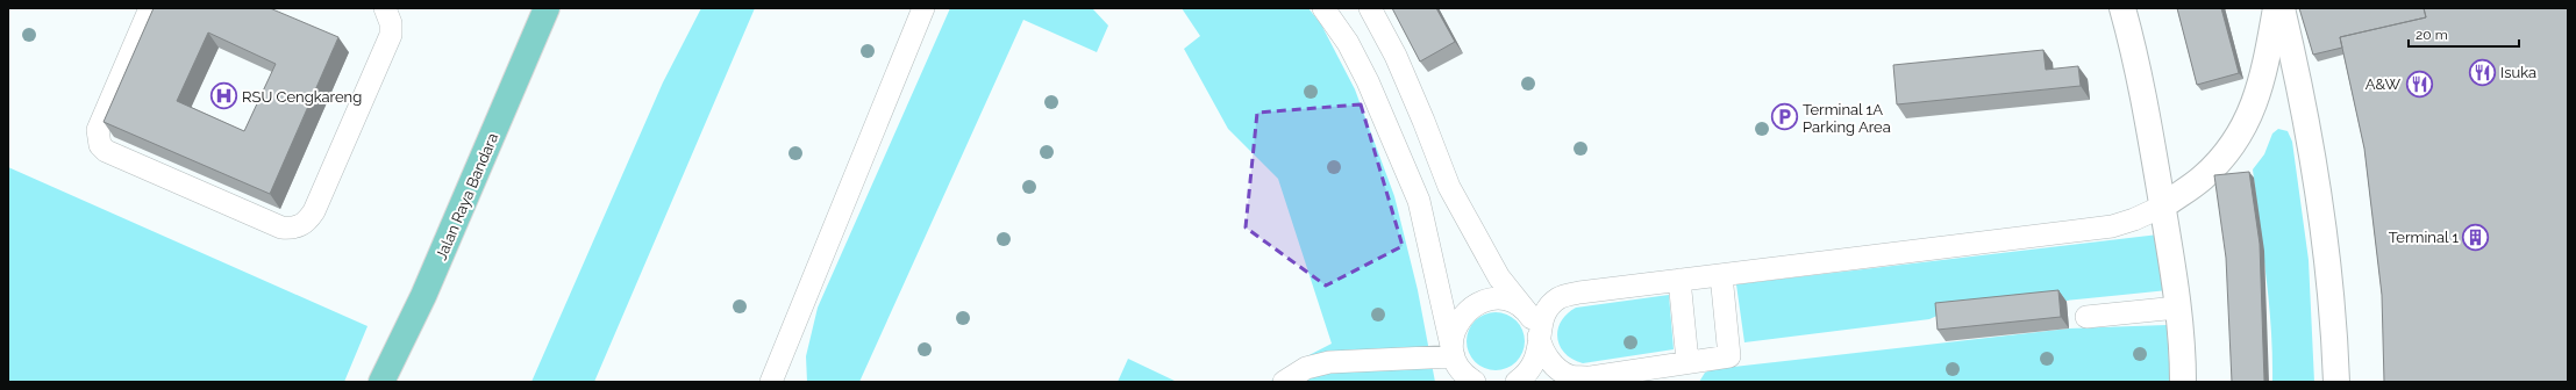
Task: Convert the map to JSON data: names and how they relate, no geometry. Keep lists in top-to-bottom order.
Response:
{
  "streets": {
    "main road": ["Jalan Raya Bandara"]
  },
  "places": {
    "restaurant": ["Isuka", "A&W"],
    "hospital": ["RSU Cengkareng"],
    "parking": ["Terminal 1A Parking Area"],
    "building": ["Terminal 1"]
  },
  "scale_bar": "20 m"
}
